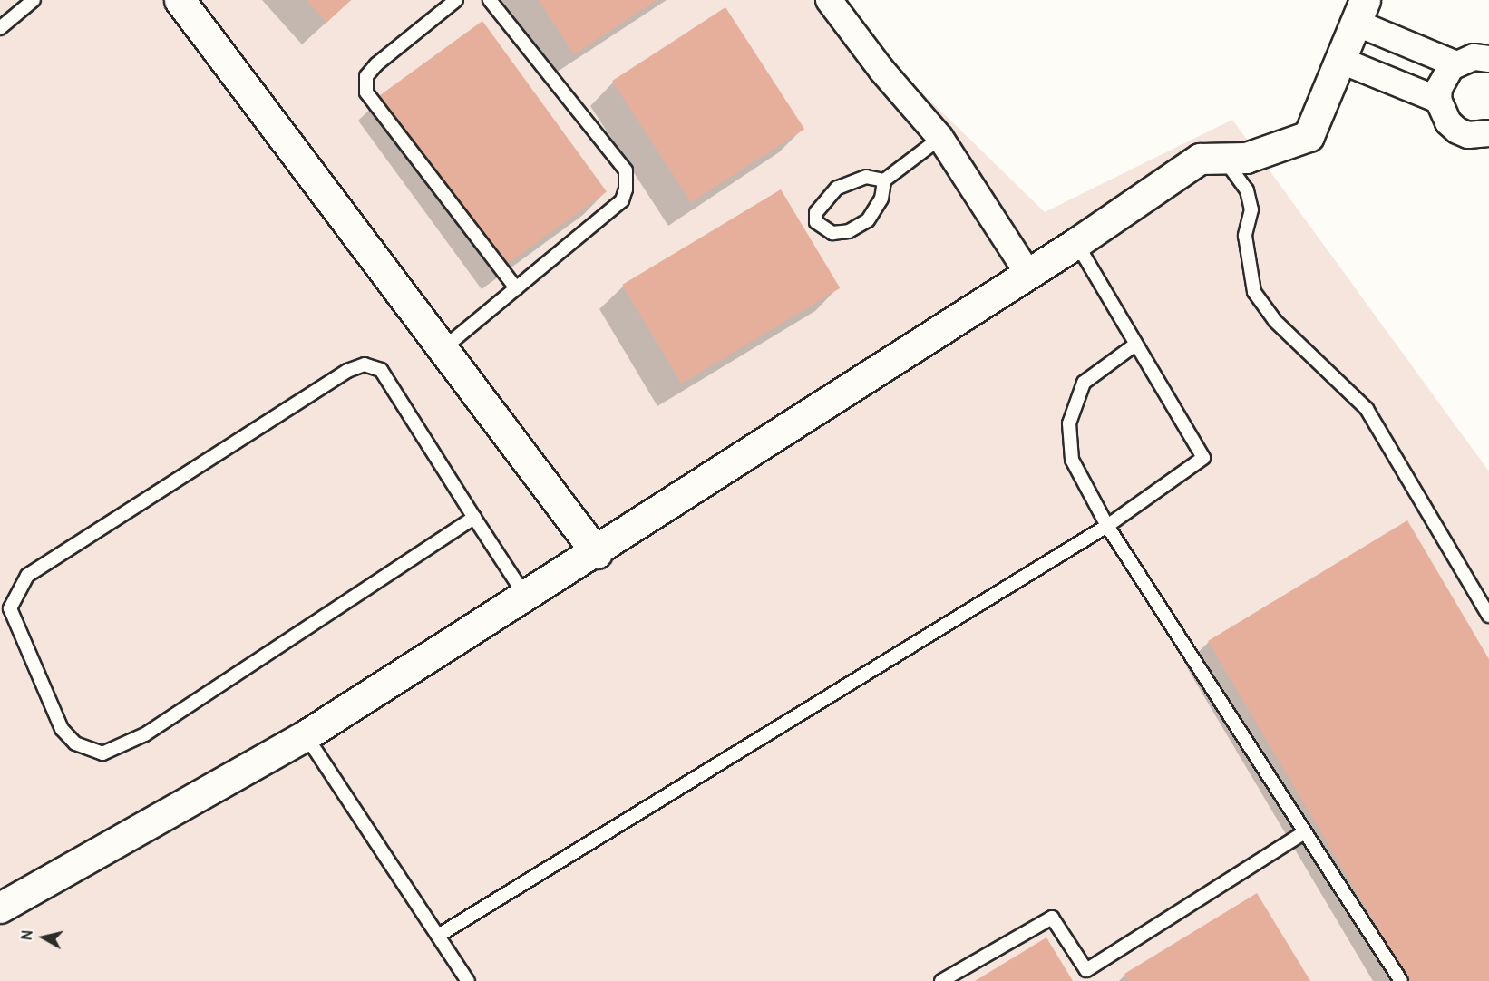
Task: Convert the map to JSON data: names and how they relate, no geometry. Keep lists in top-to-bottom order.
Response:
{
  "north": "left"
}
